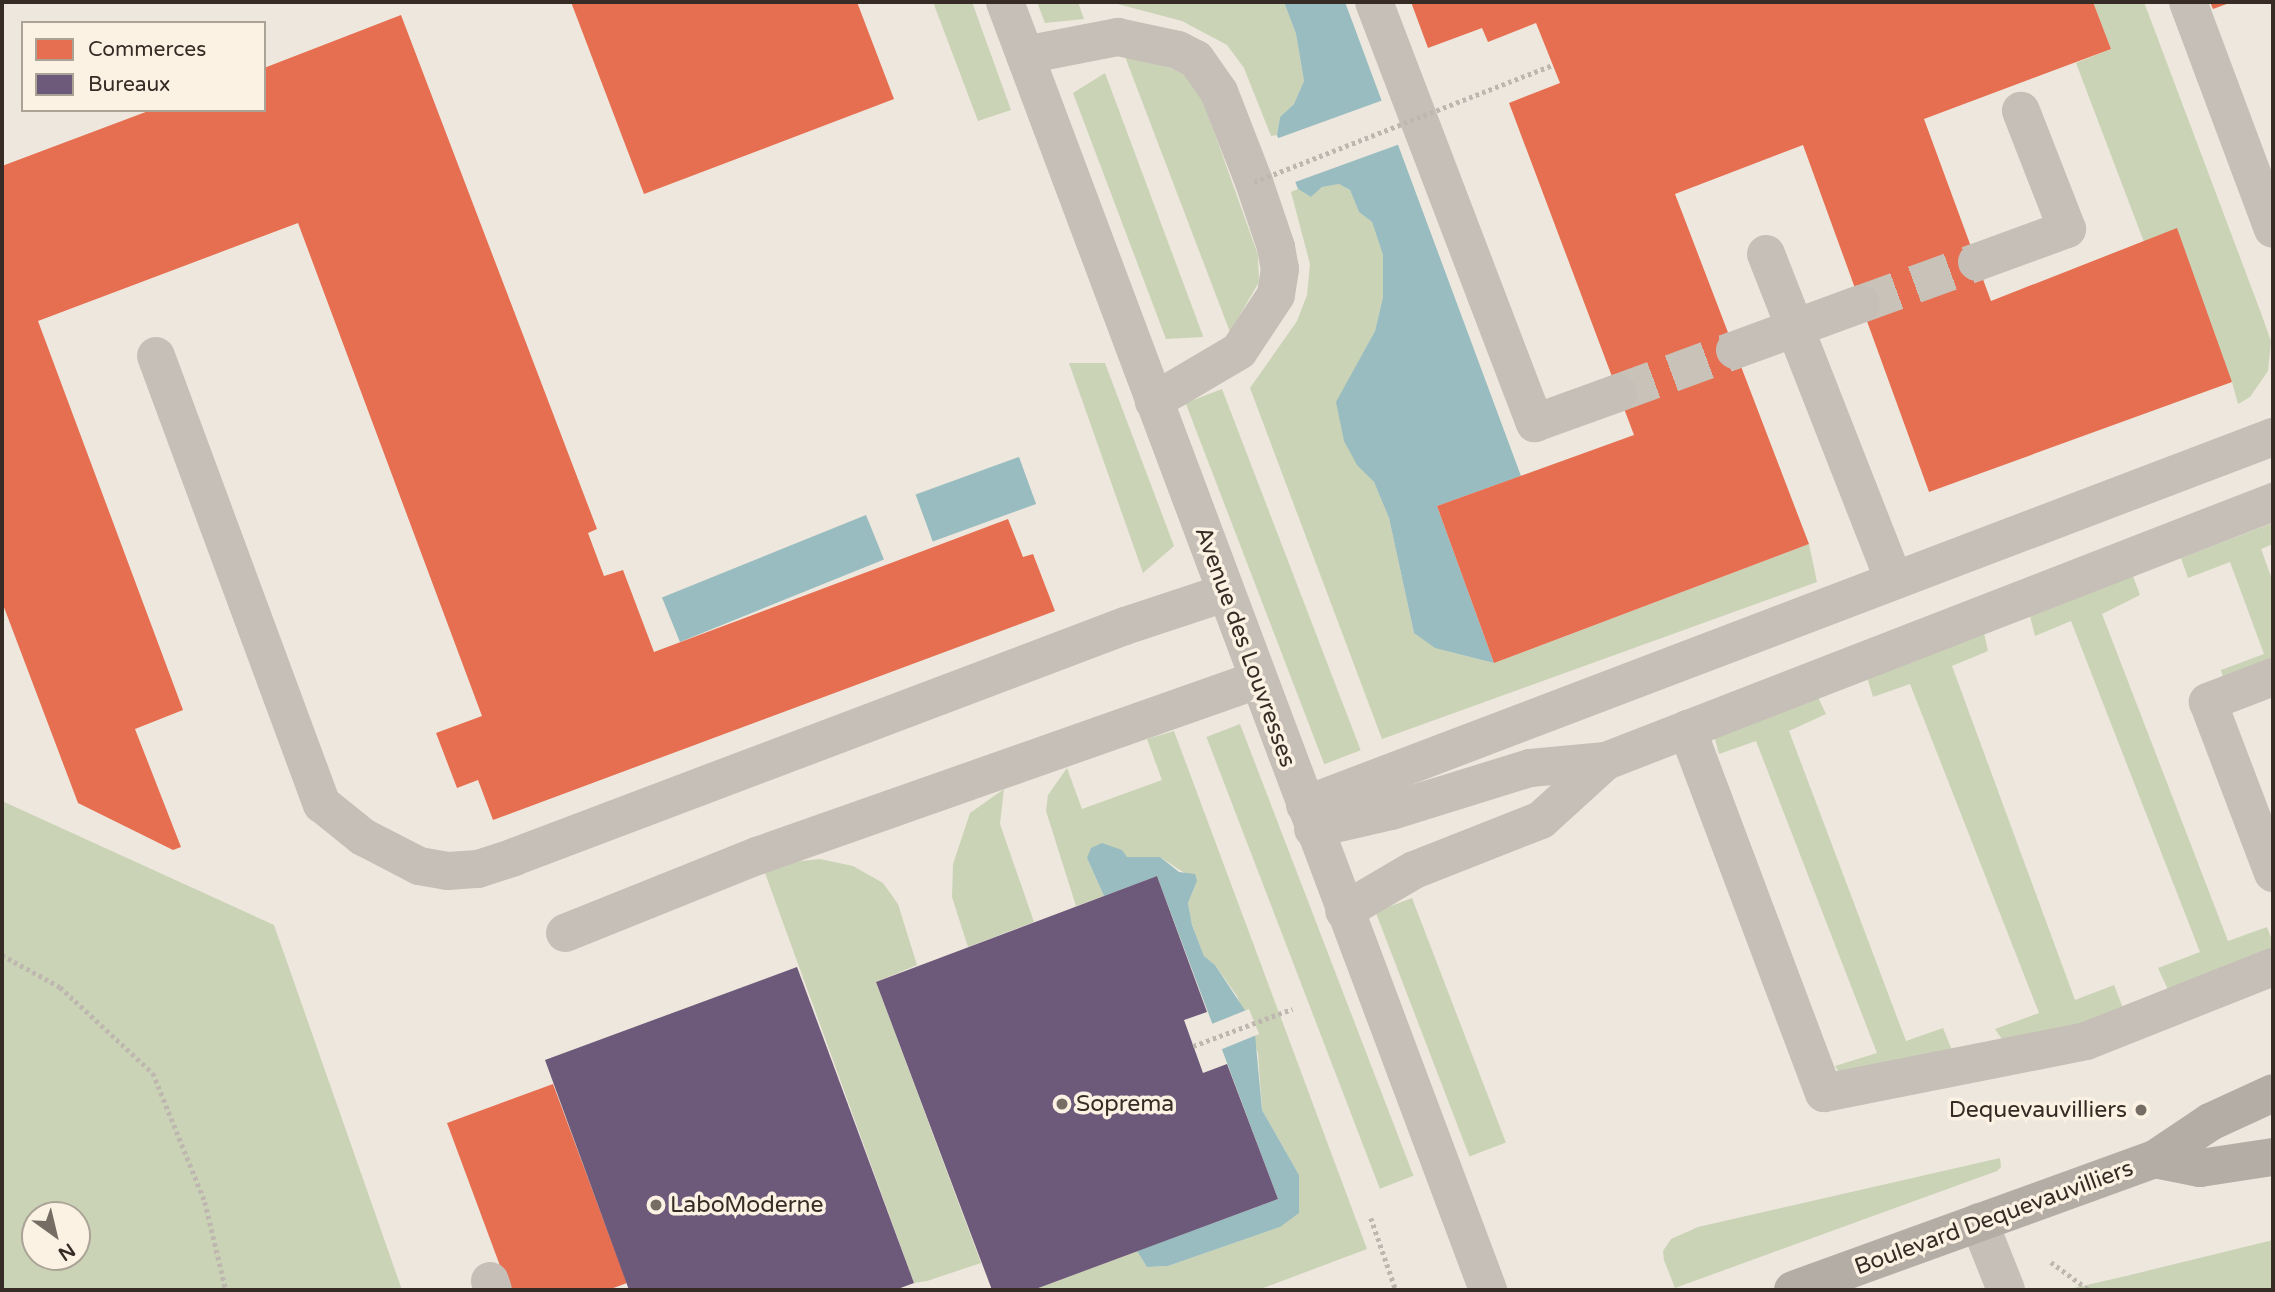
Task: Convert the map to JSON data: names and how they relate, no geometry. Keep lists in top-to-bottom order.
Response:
{
  "streets": {
    "main road": ["Boulevard Dequevauvilliers"],
    "street": ["Avenue des Louvresses"]
  },
  "places": ["Soprema", "Dequevauvilliers", "LaboModerne"],
  "legend": ["Commerces", "Bureaux"],
  "north": "bottom right"
}
